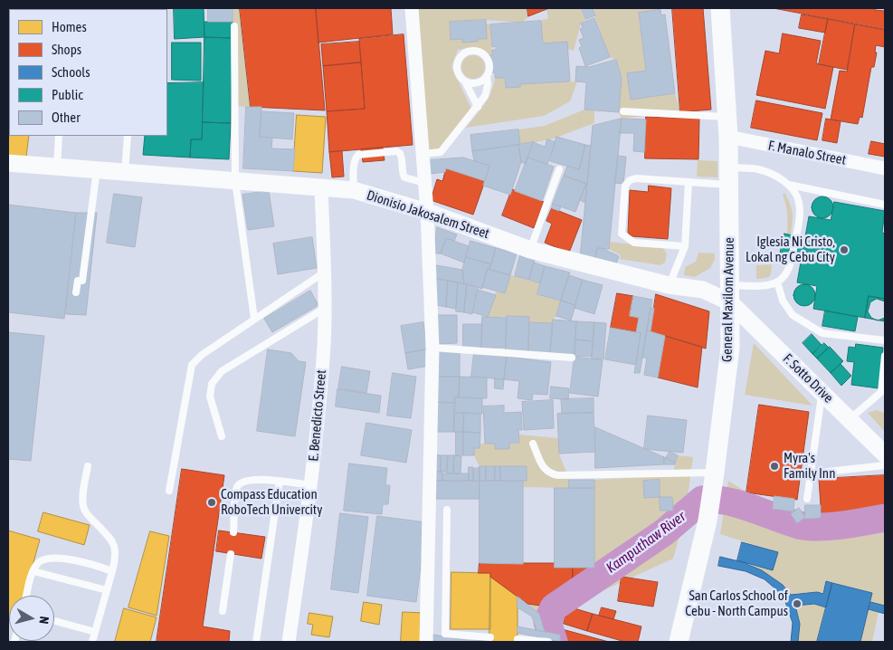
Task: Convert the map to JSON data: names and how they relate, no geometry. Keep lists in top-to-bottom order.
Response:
{
  "streets": {
    "main road": ["General Maxilom Avenue"],
    "street": [
      "F. Manalo Street",
      "Dionisio Jakosalem Street",
      "F. Sotto Drive",
      "E. Benedicto Street"
    ]
  },
  "crossings": [
    ["F. Manalo Street", "General Maxilom Avenue"],
    ["Dionisio Jakosalem Street", "General Maxilom Avenue"],
    ["Dionisio Jakosalem Street", "F. Sotto Drive"],
    ["Dionisio Jakosalem Street", "E. Benedicto Street"],
    ["General Maxilom Avenue", "F. Sotto Drive"]
  ],
  "water": ["Kamputhaw River"],
  "places": [
    "Iglesia Ni Cristo, Lokal ng Cebu City",
    "Myra's Family Inn",
    "Compass Education RoboTech Univercity",
    "San Carlos School of Cebu - North Campus"
  ],
  "legend": [
    "Homes",
    "Shops",
    "Schools",
    "Public",
    "Other"
  ],
  "north": "right"
}
